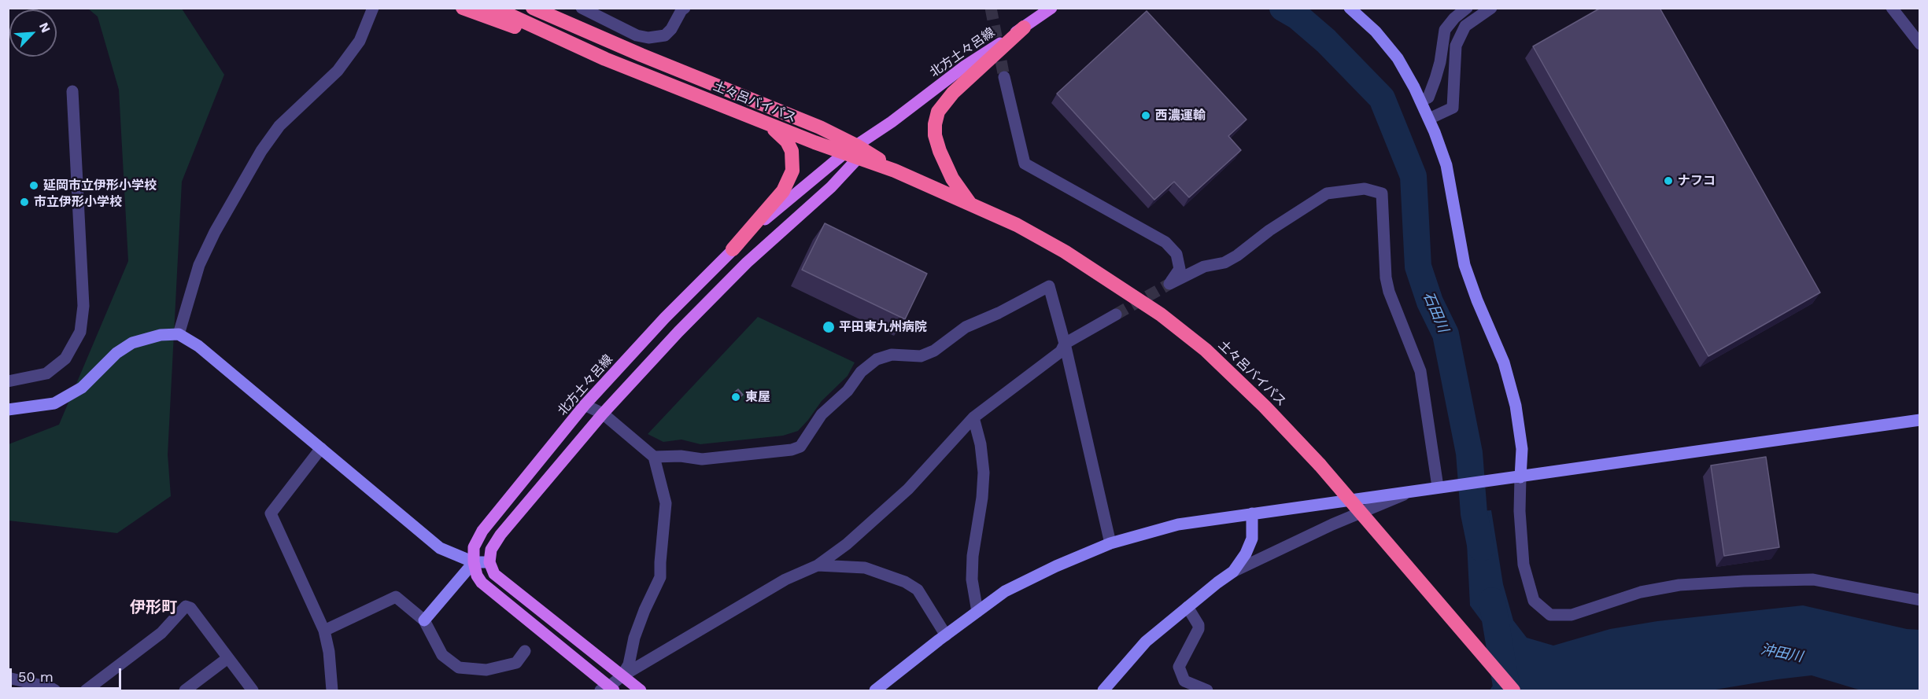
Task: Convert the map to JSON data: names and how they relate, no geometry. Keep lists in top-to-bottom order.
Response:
{
  "streets": {
    "highway": ["土々呂バイパス"],
    "main road": ["北方土々呂線"]
  },
  "crossings": [
    ["北方土々呂線", "土々呂バイパス"]
  ],
  "districts": ["伊形町"],
  "water": ["石田川", "沖田川"],
  "places": [
    "西濃運輸",
    "ナフコ",
    "延岡市立伊形小学校",
    "市立伊形小学校",
    "平田東九州病院",
    "東屋"
  ],
  "scale_bar": "50 m",
  "north": "top right"
}
